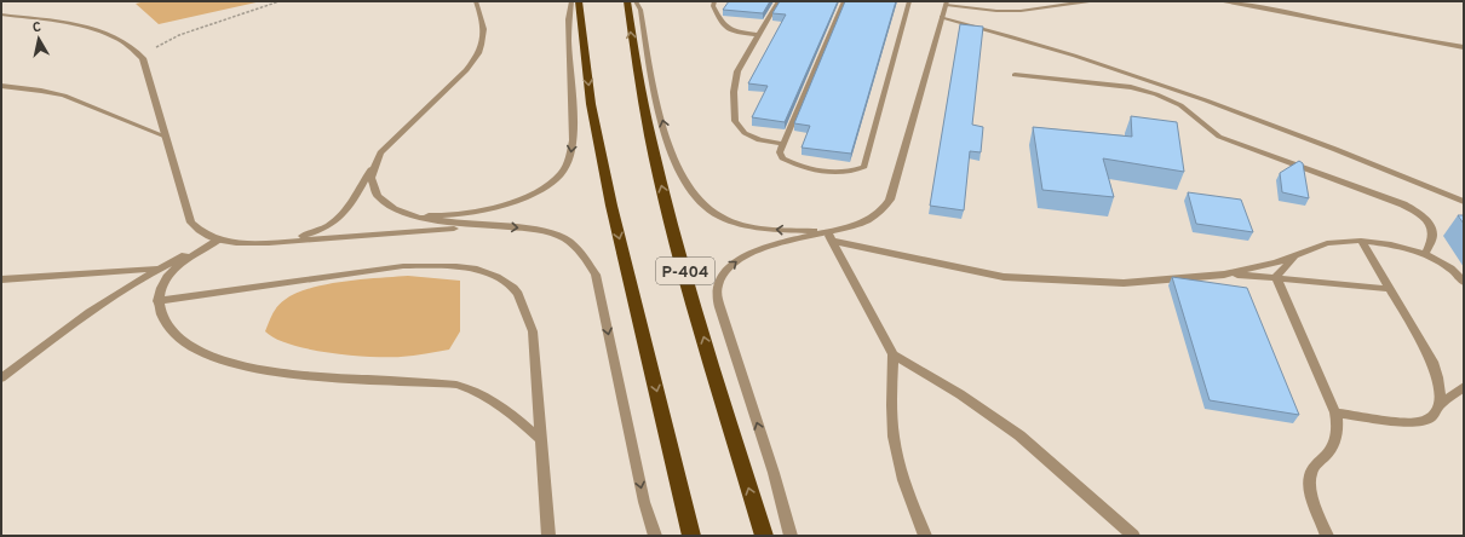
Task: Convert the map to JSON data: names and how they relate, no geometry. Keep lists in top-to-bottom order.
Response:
{
  "streets": {
    "highway": ["Р-404"]
  },
  "north": "top"
}
